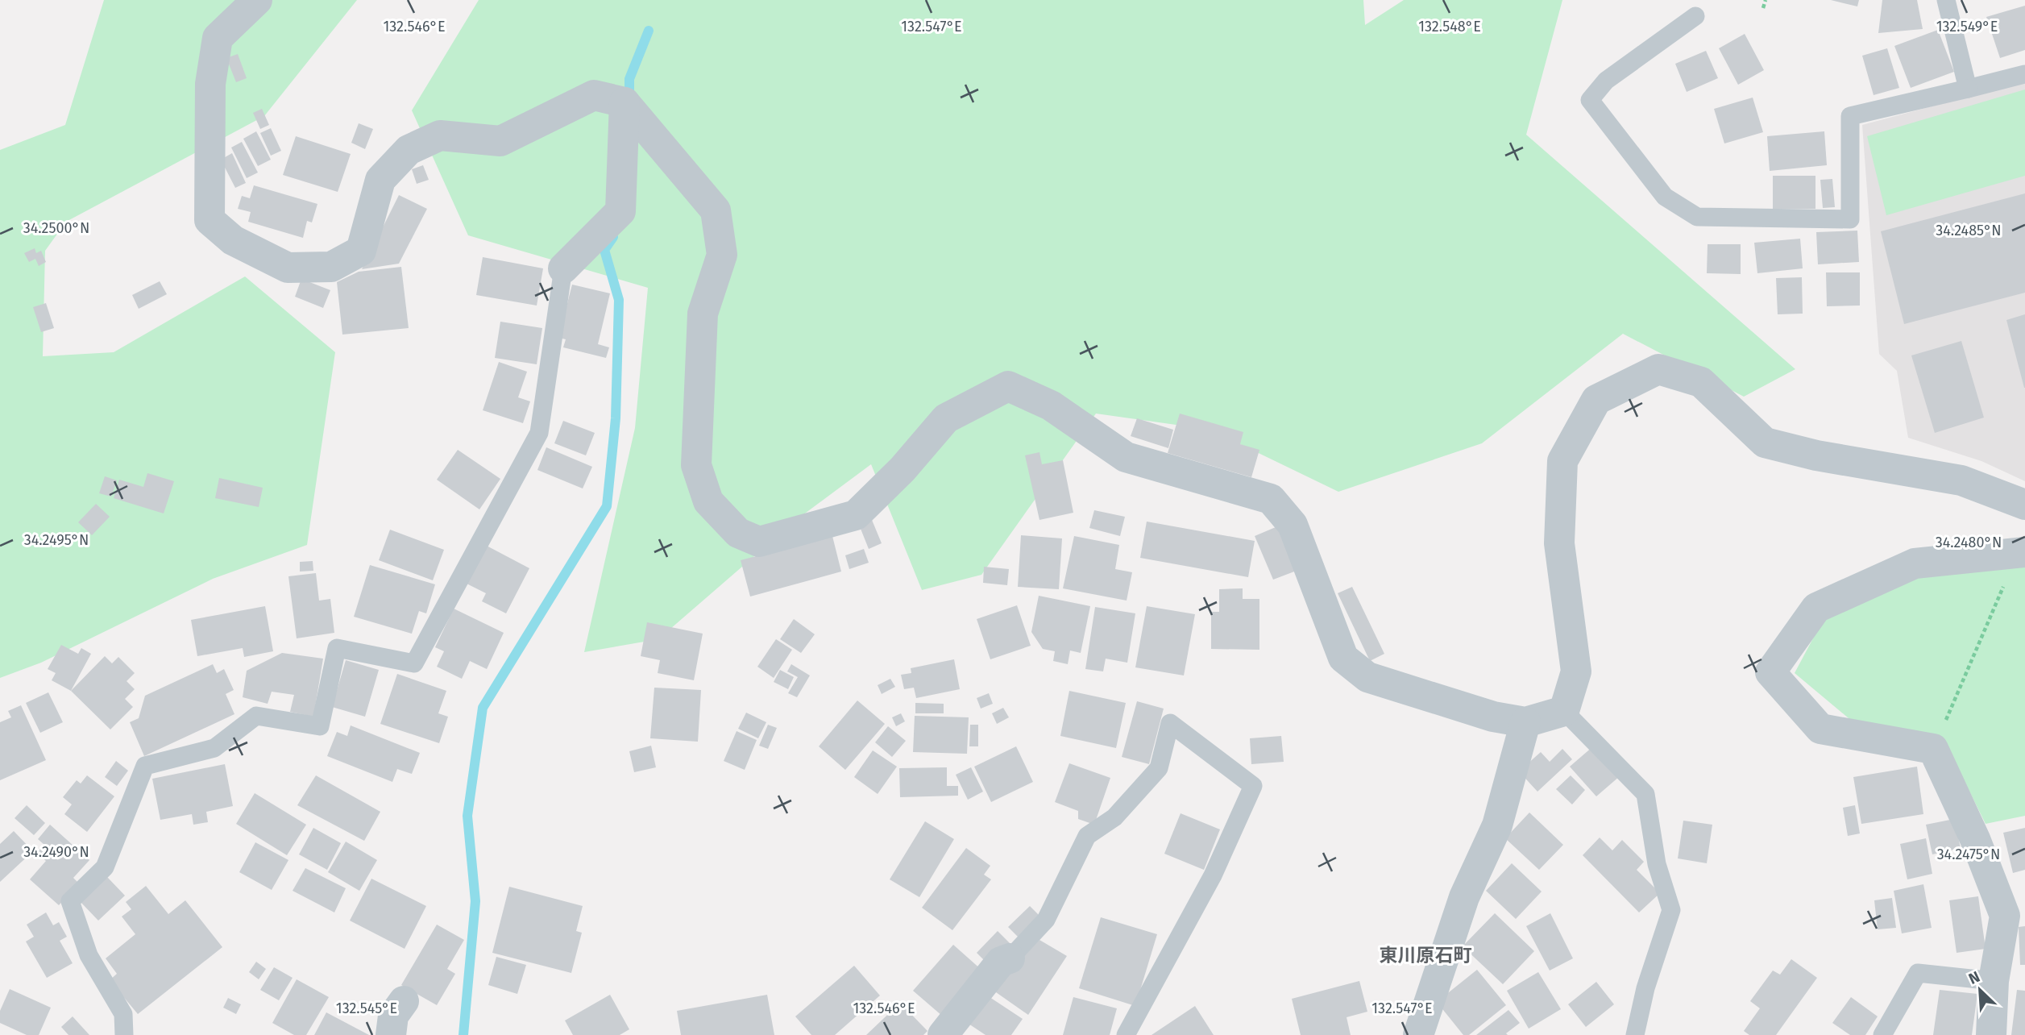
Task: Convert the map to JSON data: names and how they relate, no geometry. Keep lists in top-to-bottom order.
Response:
{
  "districts": ["東川原石町"],
  "north": "top left",
  "coordinates": [
    "132.546°E",
    "132.547°E",
    "132.548°E",
    "132.549°E",
    "34.2500°N",
    "34.2485°N",
    "34.2495°N",
    "34.2480°N",
    "34.2490°N",
    "34.2475°N",
    "132.545°E"
  ]
}
